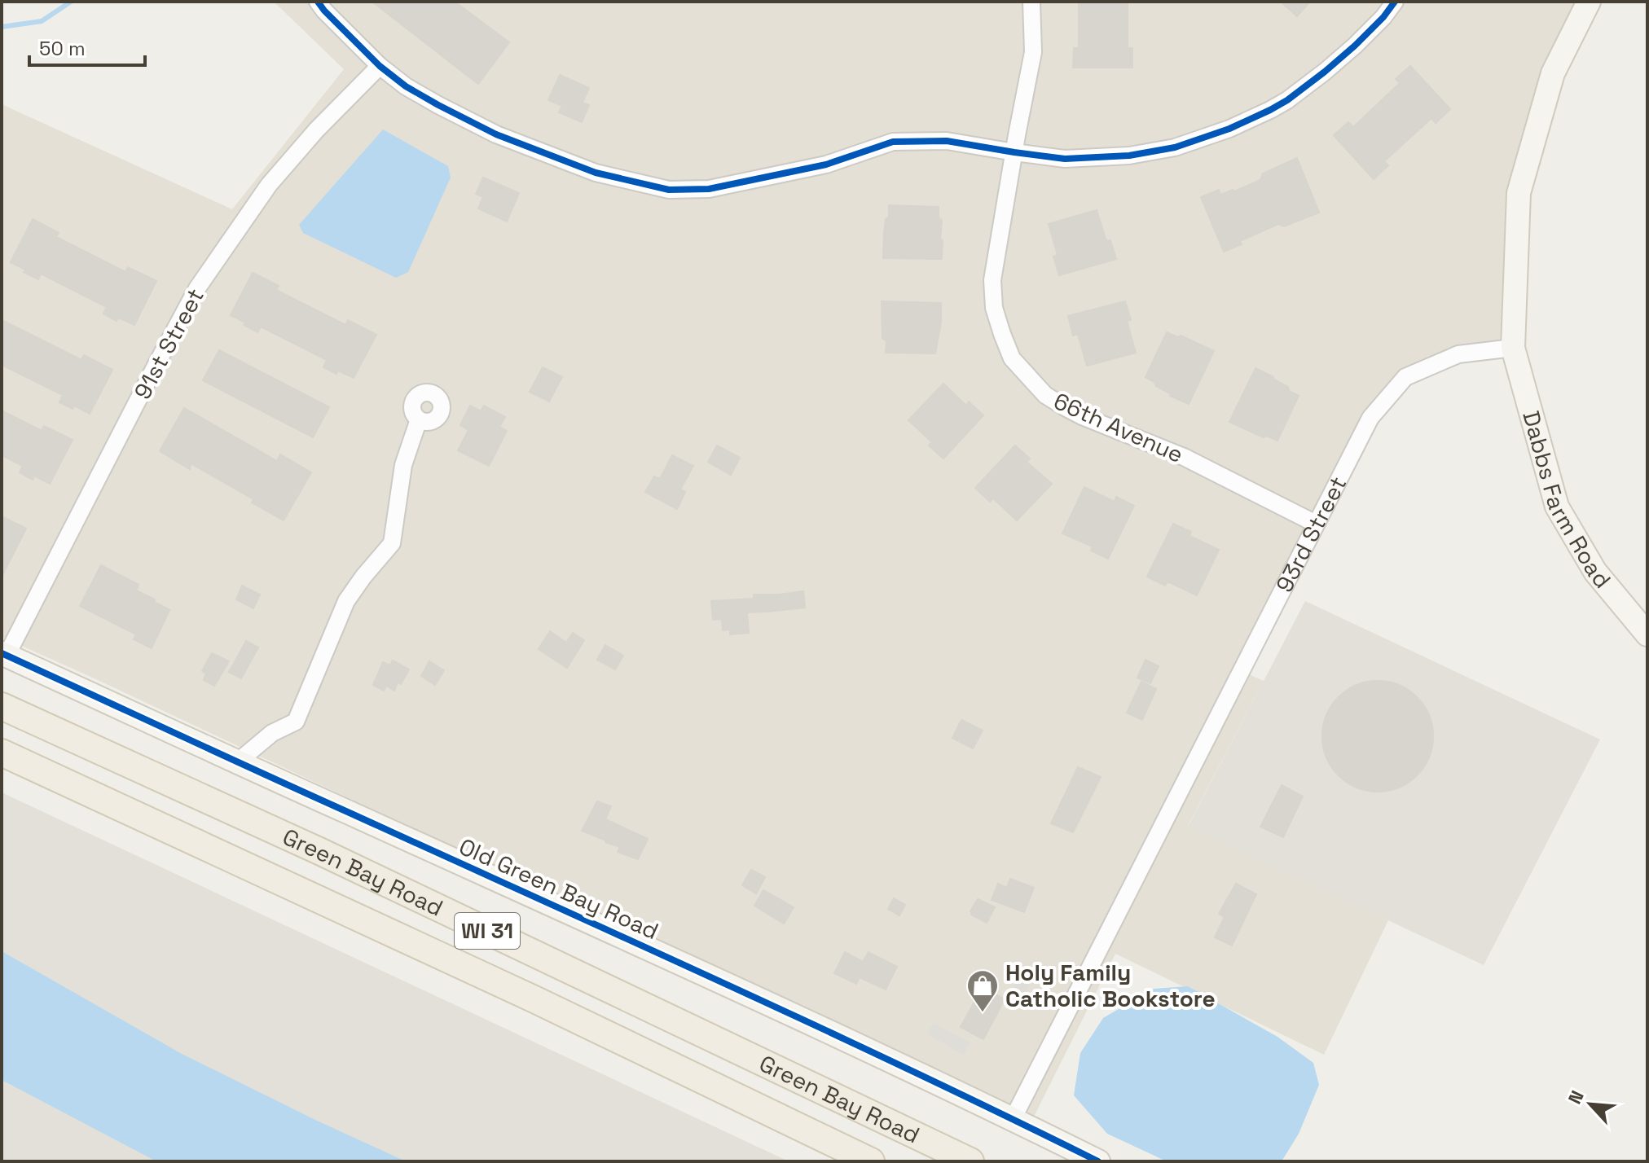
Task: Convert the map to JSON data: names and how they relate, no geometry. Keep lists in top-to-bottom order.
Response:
{
  "streets": {
    "main road": ["Green Bay Road", "WI 31"],
    "street": [
      "91st Street",
      "66th Avenue",
      "Dabbs Farm Road",
      "93rd Street",
      "Old Green Bay Road"
    ]
  },
  "crossings": [
    ["91st Street", "Old Green Bay Road"],
    ["66th Avenue", "93rd Street"],
    ["Dabbs Farm Road", "93rd Street"],
    ["93rd Street", "Old Green Bay Road"]
  ],
  "places": {
    "shop": ["Holy Family Catholic Bookstore"]
  },
  "scale_bar": "50 m",
  "north": "top left"
}
